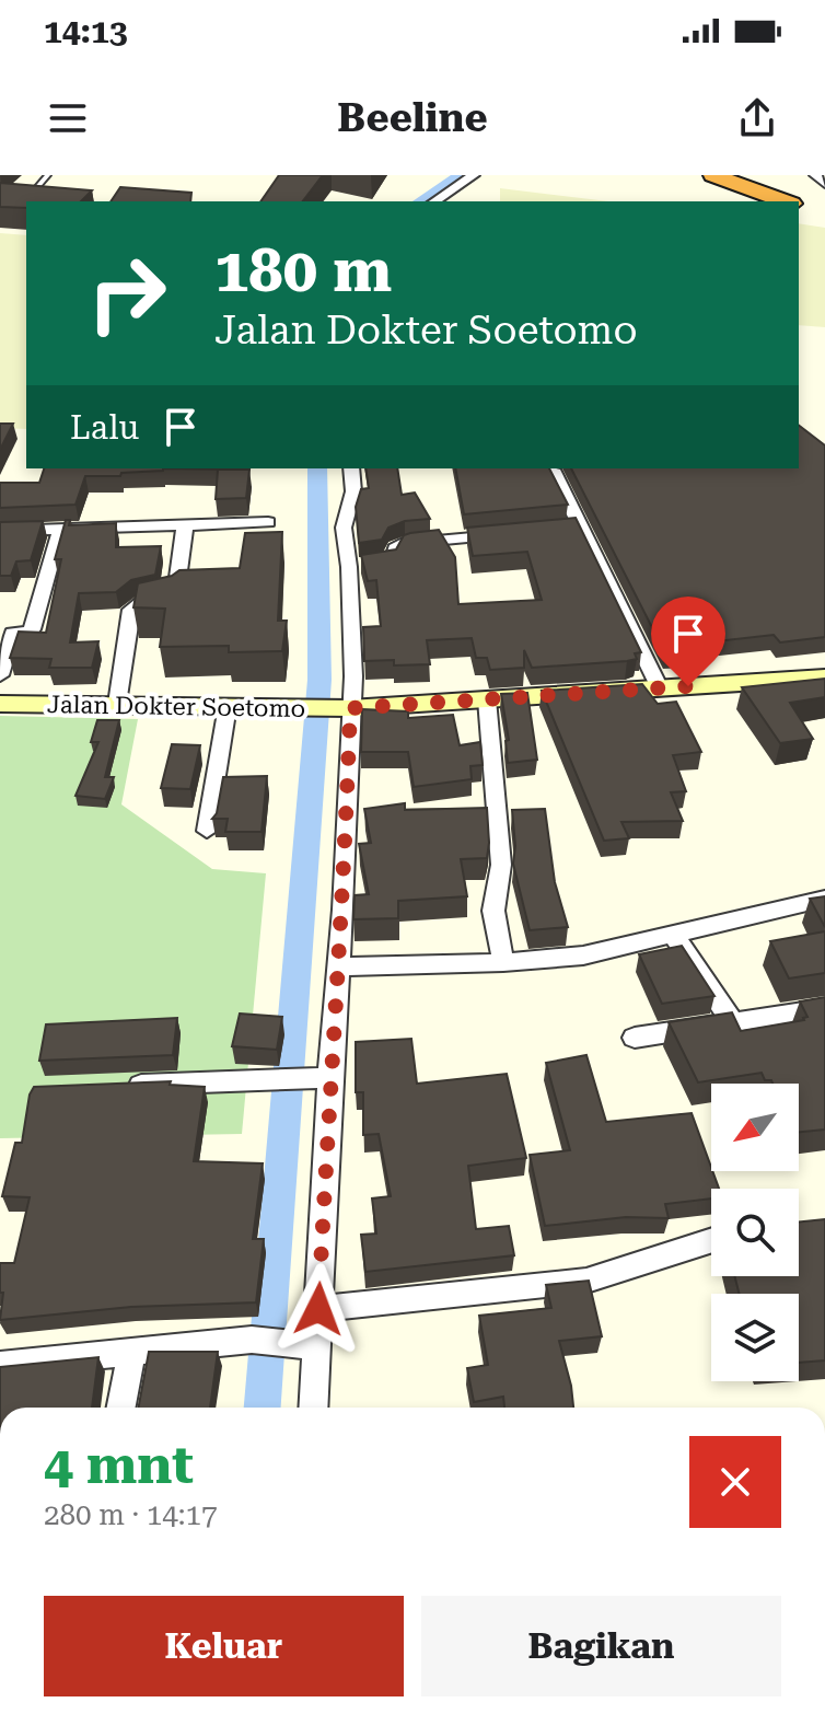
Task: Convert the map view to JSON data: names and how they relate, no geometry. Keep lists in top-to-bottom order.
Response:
{
  "streets": {
    "street": ["Jalan Dokter Soetomo"]
  },
  "north": "bottom left",
  "page": {
    "status": "14:13",
    "header": "Beeline",
    "turn": ["180 m", "Jalan Dokter Soetomo"],
    "then": "Lalu",
    "heading": ["4 mnt", "280 m · 14:17"],
    "buttons": ["Keluar", "Bagikan"]
  }
}
